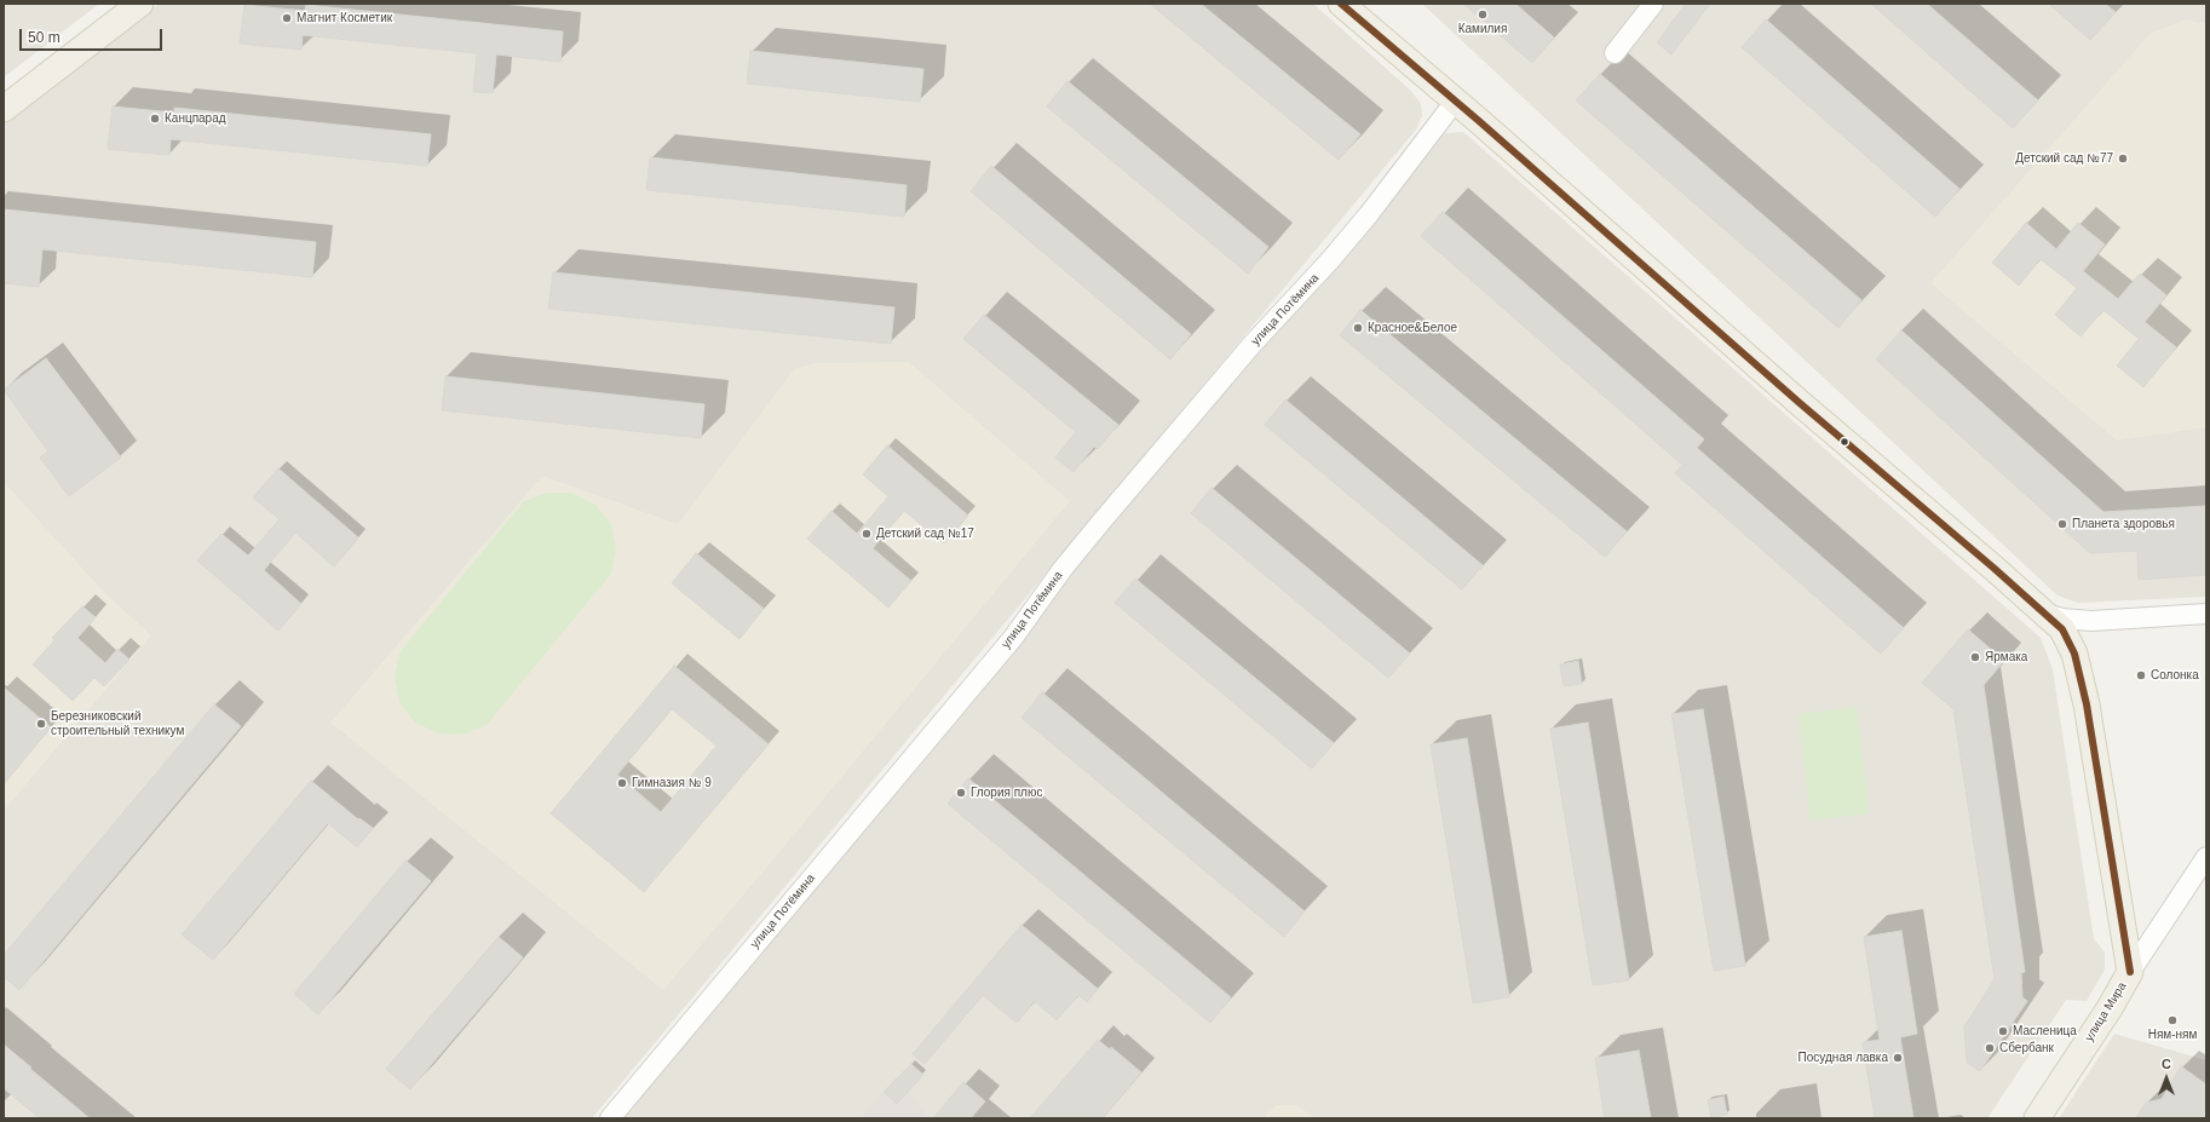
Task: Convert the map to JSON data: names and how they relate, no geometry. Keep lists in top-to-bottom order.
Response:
{
  "streets": {
    "main road": ["улица Мира"],
    "street": ["улица Потёмина"]
  },
  "places": [
    "Камилия",
    "Магнит Косметик",
    "Канцпарад",
    "Детский сад №77",
    "Красное&Белое",
    "Планета здоровья",
    "Детский сад №17",
    "Ярмака",
    "Солонка",
    "Березниковский строительный техникум",
    "Гимназия № 9",
    "Глория плюс",
    "Ням-ням",
    "Масленица",
    "Сбербанк",
    "Посудная лавка"
  ],
  "scale_bar": "50 m",
  "north": "top"
}
